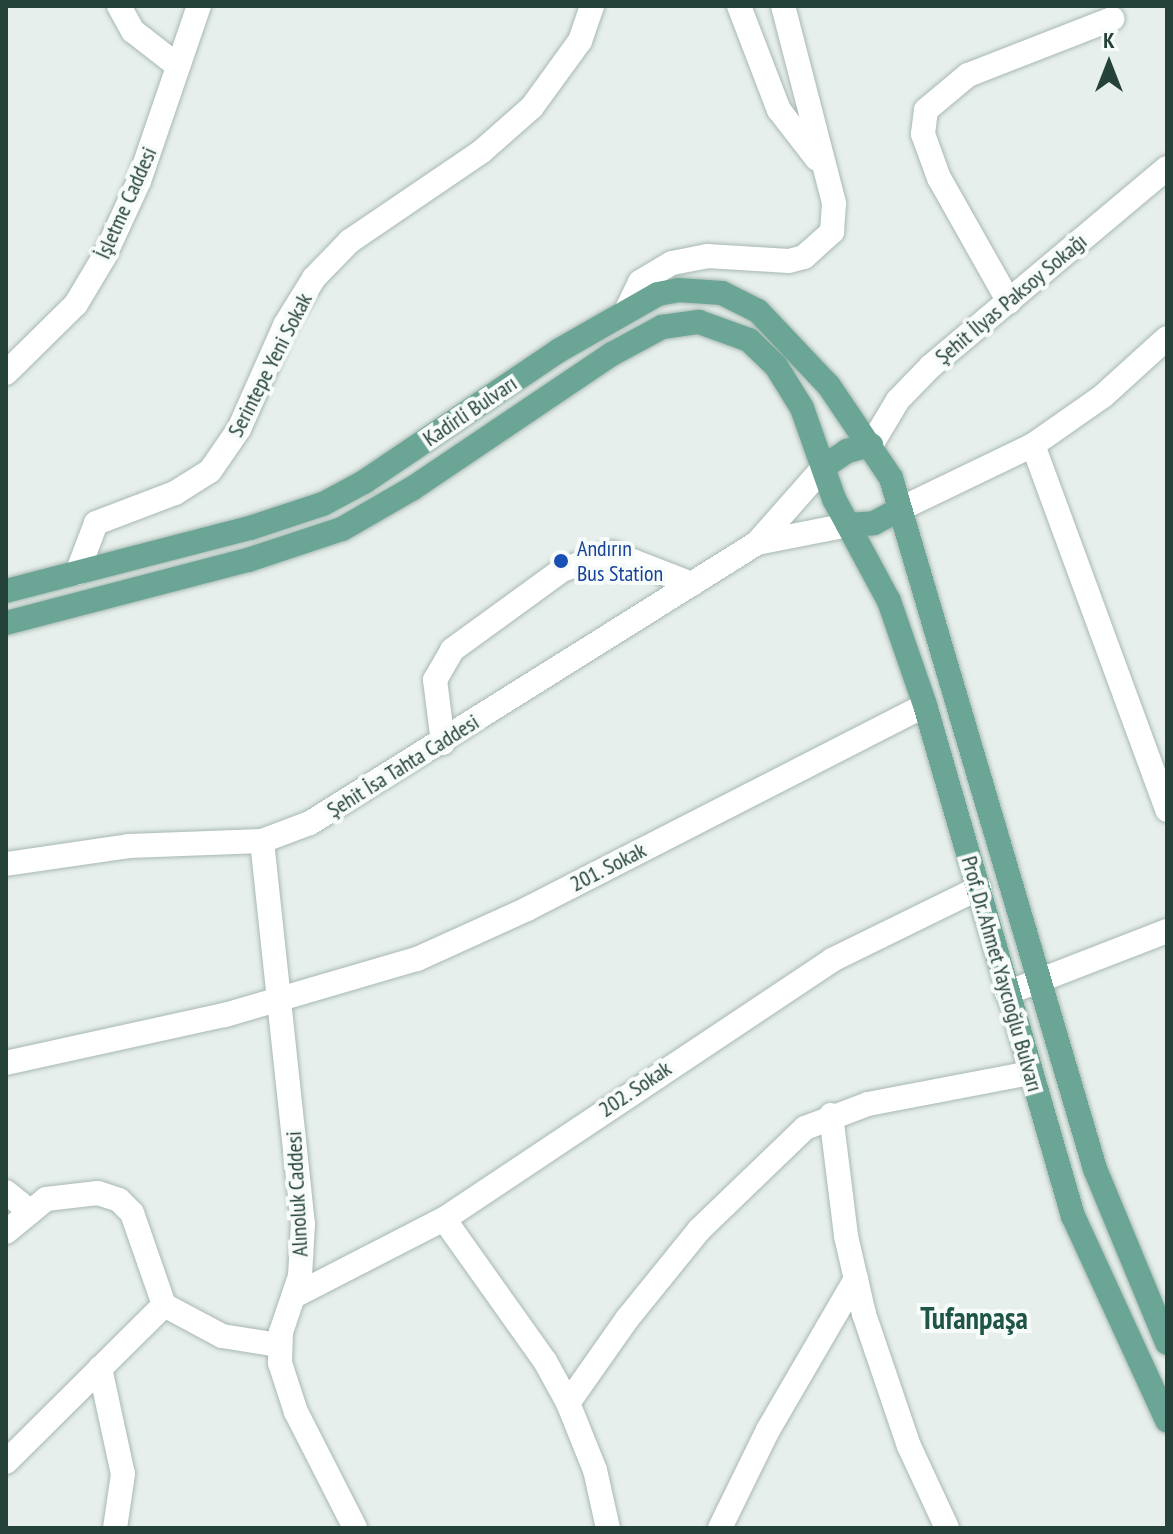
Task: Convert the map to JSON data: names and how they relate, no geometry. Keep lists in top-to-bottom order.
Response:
{
  "streets": {
    "main road": ["Kadirli Bulvarı", "Prof. Dr. Ahmet Yaycıoğlu Bulvarı"],
    "street": [
      "İşletme Caddesi",
      "Şehit İlyas Paksoy Sokağı",
      "Serintepe Yeni Sokak",
      "Şehit İsa Tahta Caddesi",
      "201. Sokak",
      "202. Sokak",
      "Alınoluk Caddesi"
    ]
  },
  "crossings": [
    ["Şehit İlyas Paksoy Sokağı", "Kadirli Bulvarı"],
    ["Serintepe Yeni Sokak", "Kadirli Bulvarı"],
    ["Kadirli Bulvarı", "Şehit İsa Tahta Caddesi"],
    ["Kadirli Bulvarı", "Prof. Dr. Ahmet Yaycıoğlu Bulvarı"],
    ["Şehit İsa Tahta Caddesi", "Prof. Dr. Ahmet Yaycıoğlu Bulvarı"],
    ["Şehit İsa Tahta Caddesi", "Alınoluk Caddesi"],
    ["201. Sokak", "Prof. Dr. Ahmet Yaycıoğlu Bulvarı"],
    ["201. Sokak", "Alınoluk Caddesi"],
    ["Prof. Dr. Ahmet Yaycıoğlu Bulvarı", "202. Sokak"],
    ["202. Sokak", "Alınoluk Caddesi"]
  ],
  "districts": ["Tufanpaşa"],
  "places": ["Andırın Bus Station"],
  "north": "top"
}
